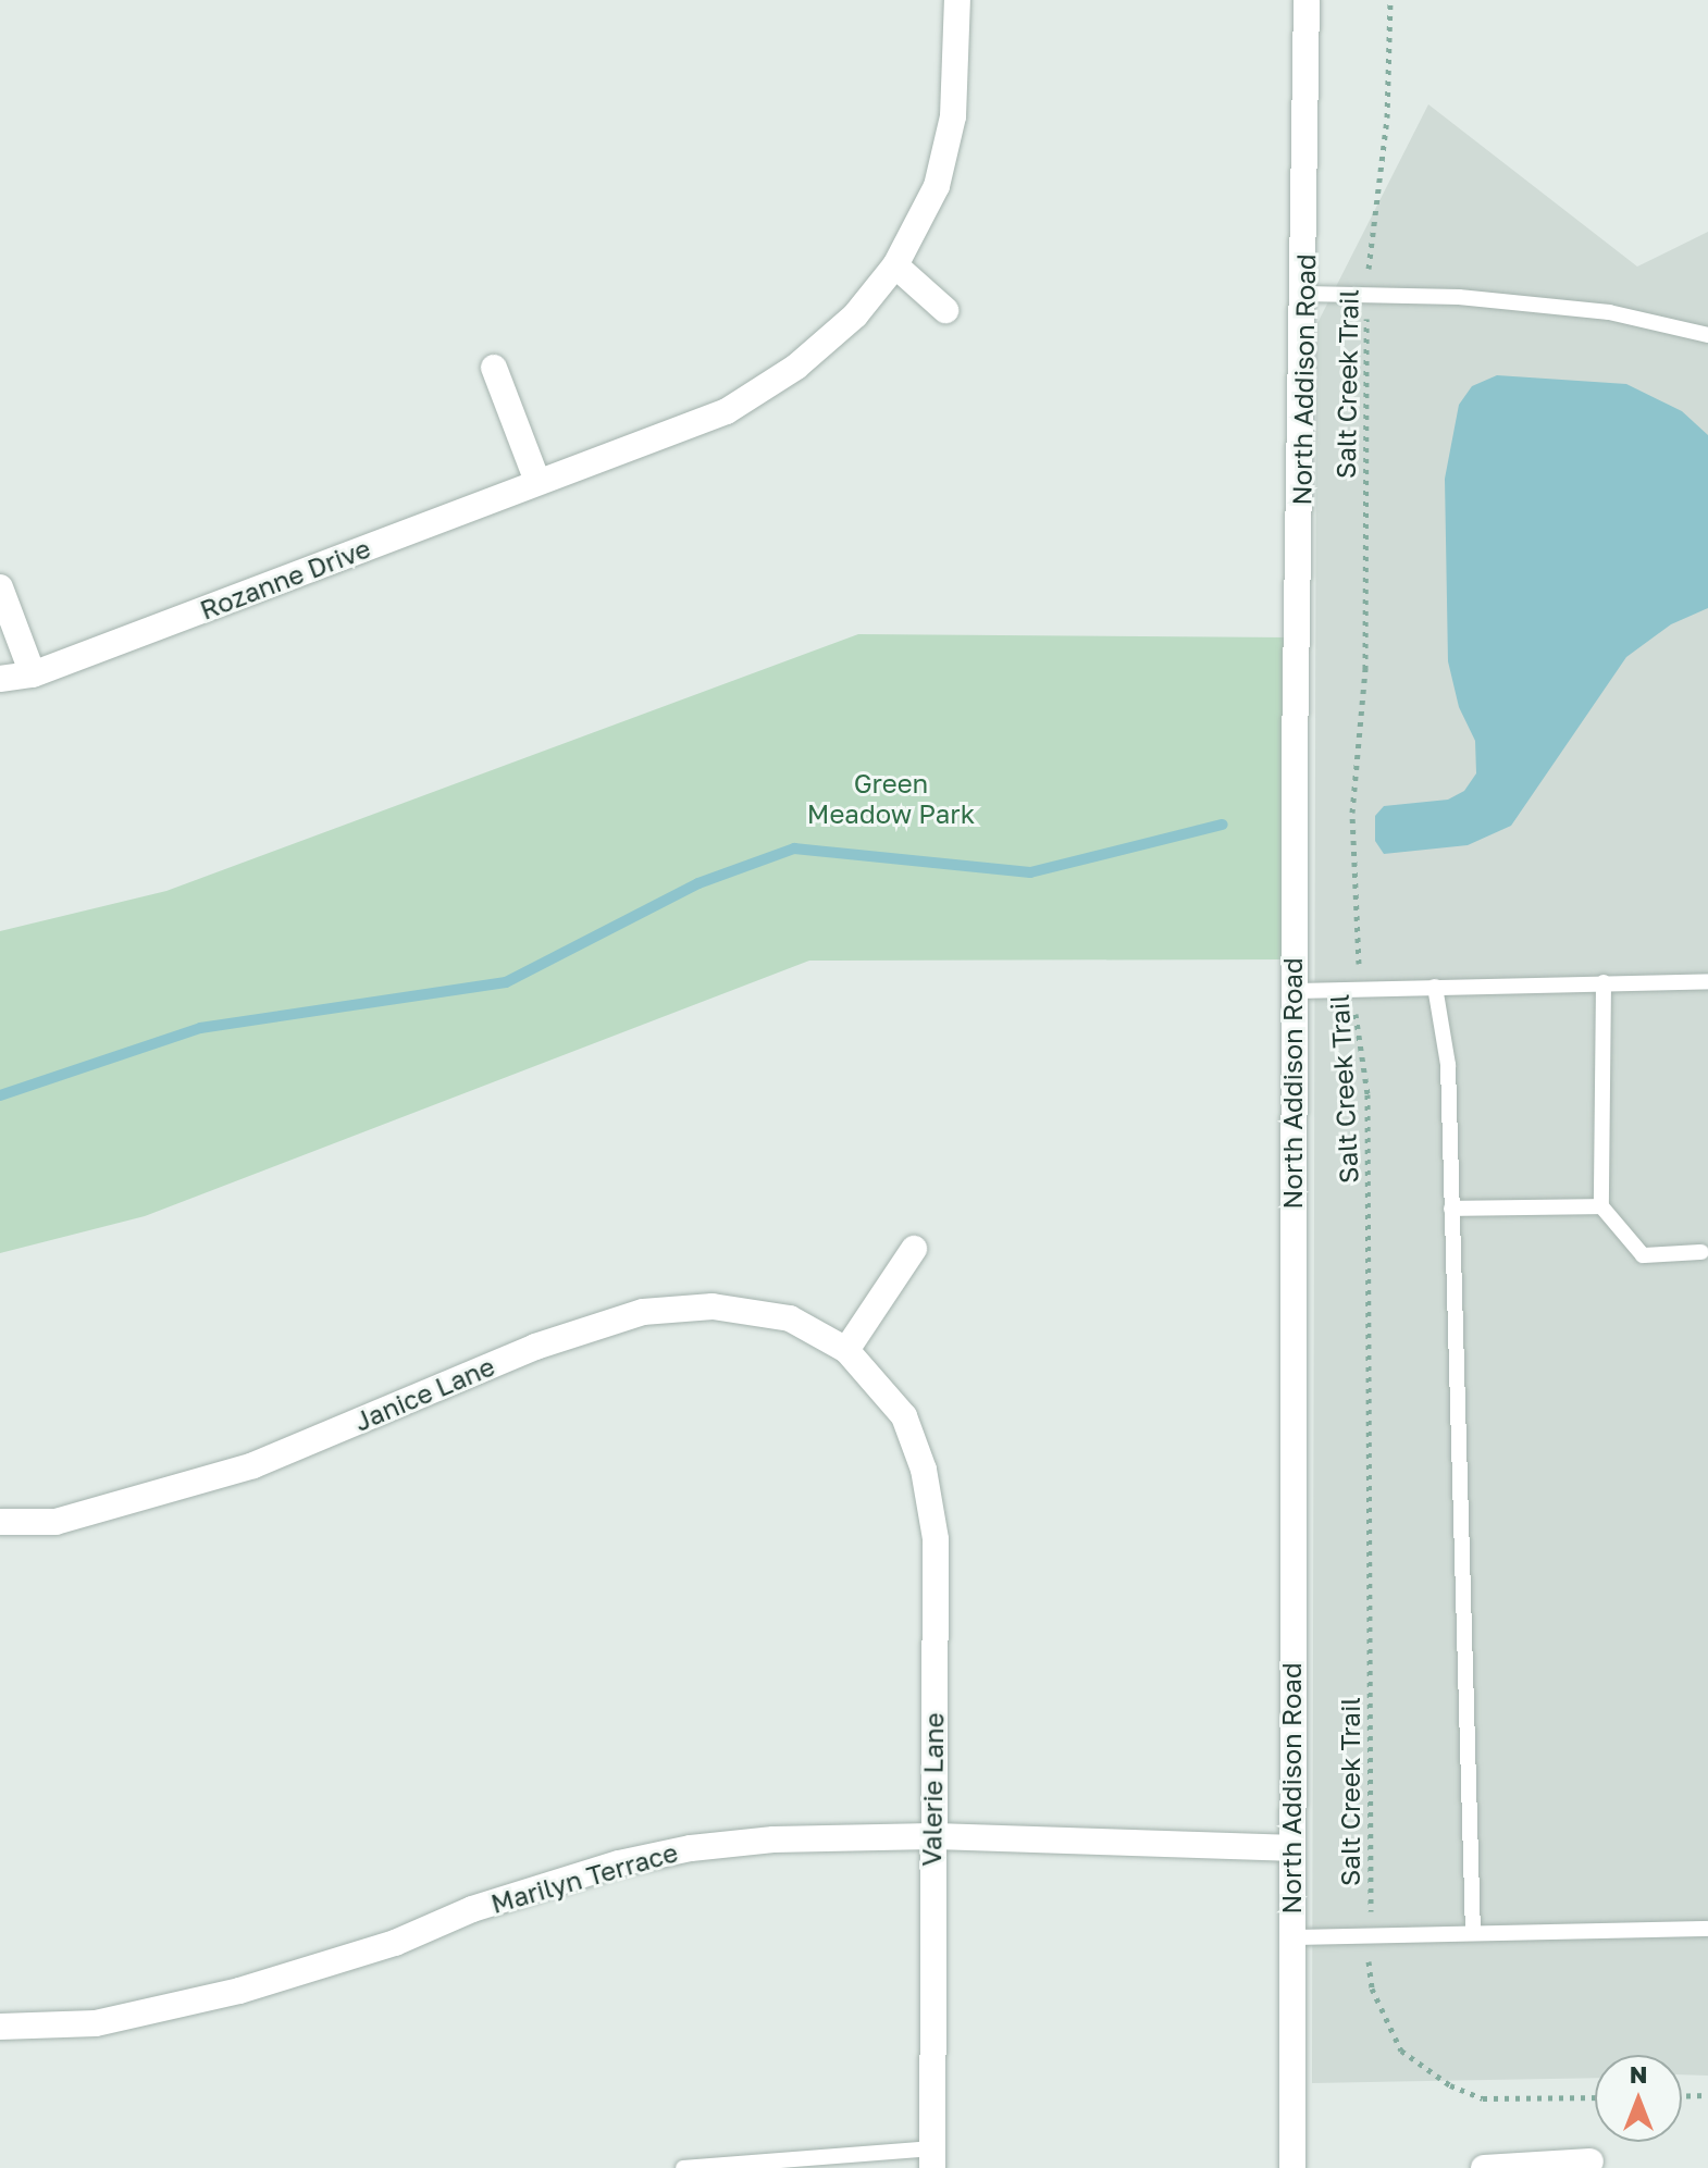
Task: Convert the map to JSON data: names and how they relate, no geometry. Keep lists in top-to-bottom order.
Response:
{
  "streets": {
    "street": [
      "North Addison Road",
      "Rozanne Drive",
      "Janice Lane",
      "Valerie Lane",
      "Marilyn Terrace"
    ],
    "path": ["Salt Creek Trail"]
  },
  "crossings": [
    ["North Addison Road", "Marilyn Terrace"],
    ["Janice Lane", "Valerie Lane"],
    ["Valerie Lane", "Marilyn Terrace"]
  ],
  "parks": ["Green Meadow Park"],
  "north": "top"
}
